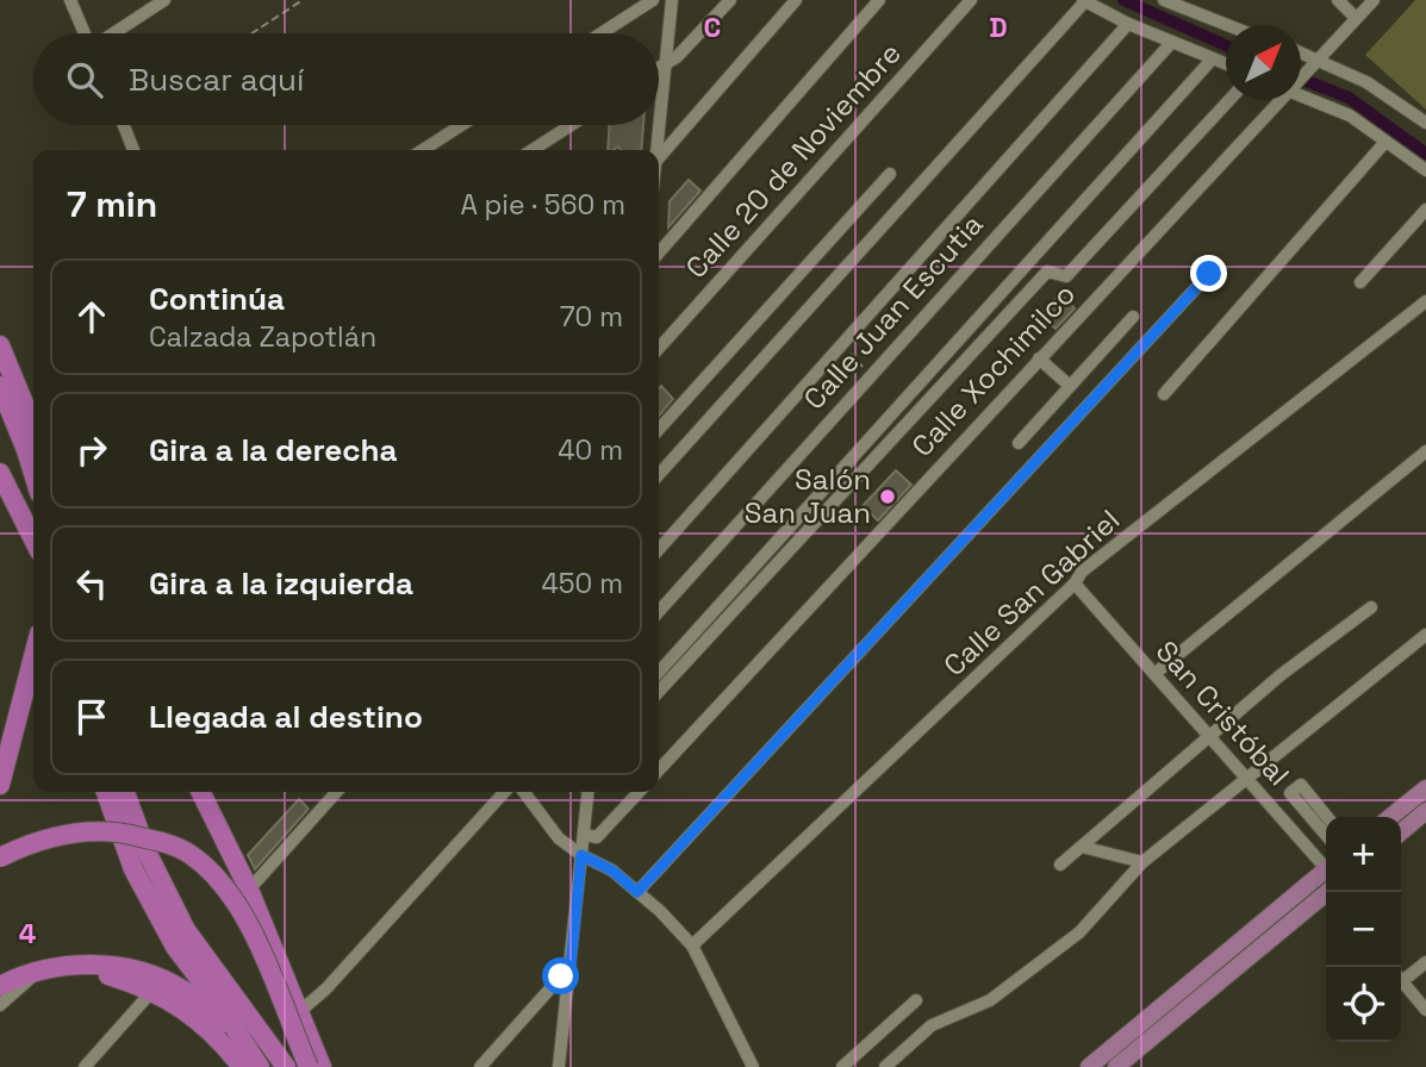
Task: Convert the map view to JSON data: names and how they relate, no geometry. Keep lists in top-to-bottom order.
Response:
{
  "streets": {
    "street": [
      "Calle 20 de Noviembre",
      "Calle Juan Escutia",
      "Calle Xochimilco",
      "Calle San Gabriel",
      "San Cristóbal"
    ]
  },
  "crossings": [
    ["Calle San Gabriel", "San Cristóbal"]
  ],
  "places": ["Salón San Juan"],
  "north": "top right",
  "page": {
    "search": "Buscar aquí",
    "heading": ["7 min", "A pie · 560 m"],
    "list": [
      ["Continúa", "Calzada Zapotlán", "70 m"],
      ["Gira a la derecha", "40 m"],
      ["Gira a la izquierda", "450 m"],
      "Llegada al destino"
    ],
    "map_buttons": ["+", "−"]
  },
  "grid": {
    "columns": ["C", "D"],
    "rows": ["4"]
  }
}
